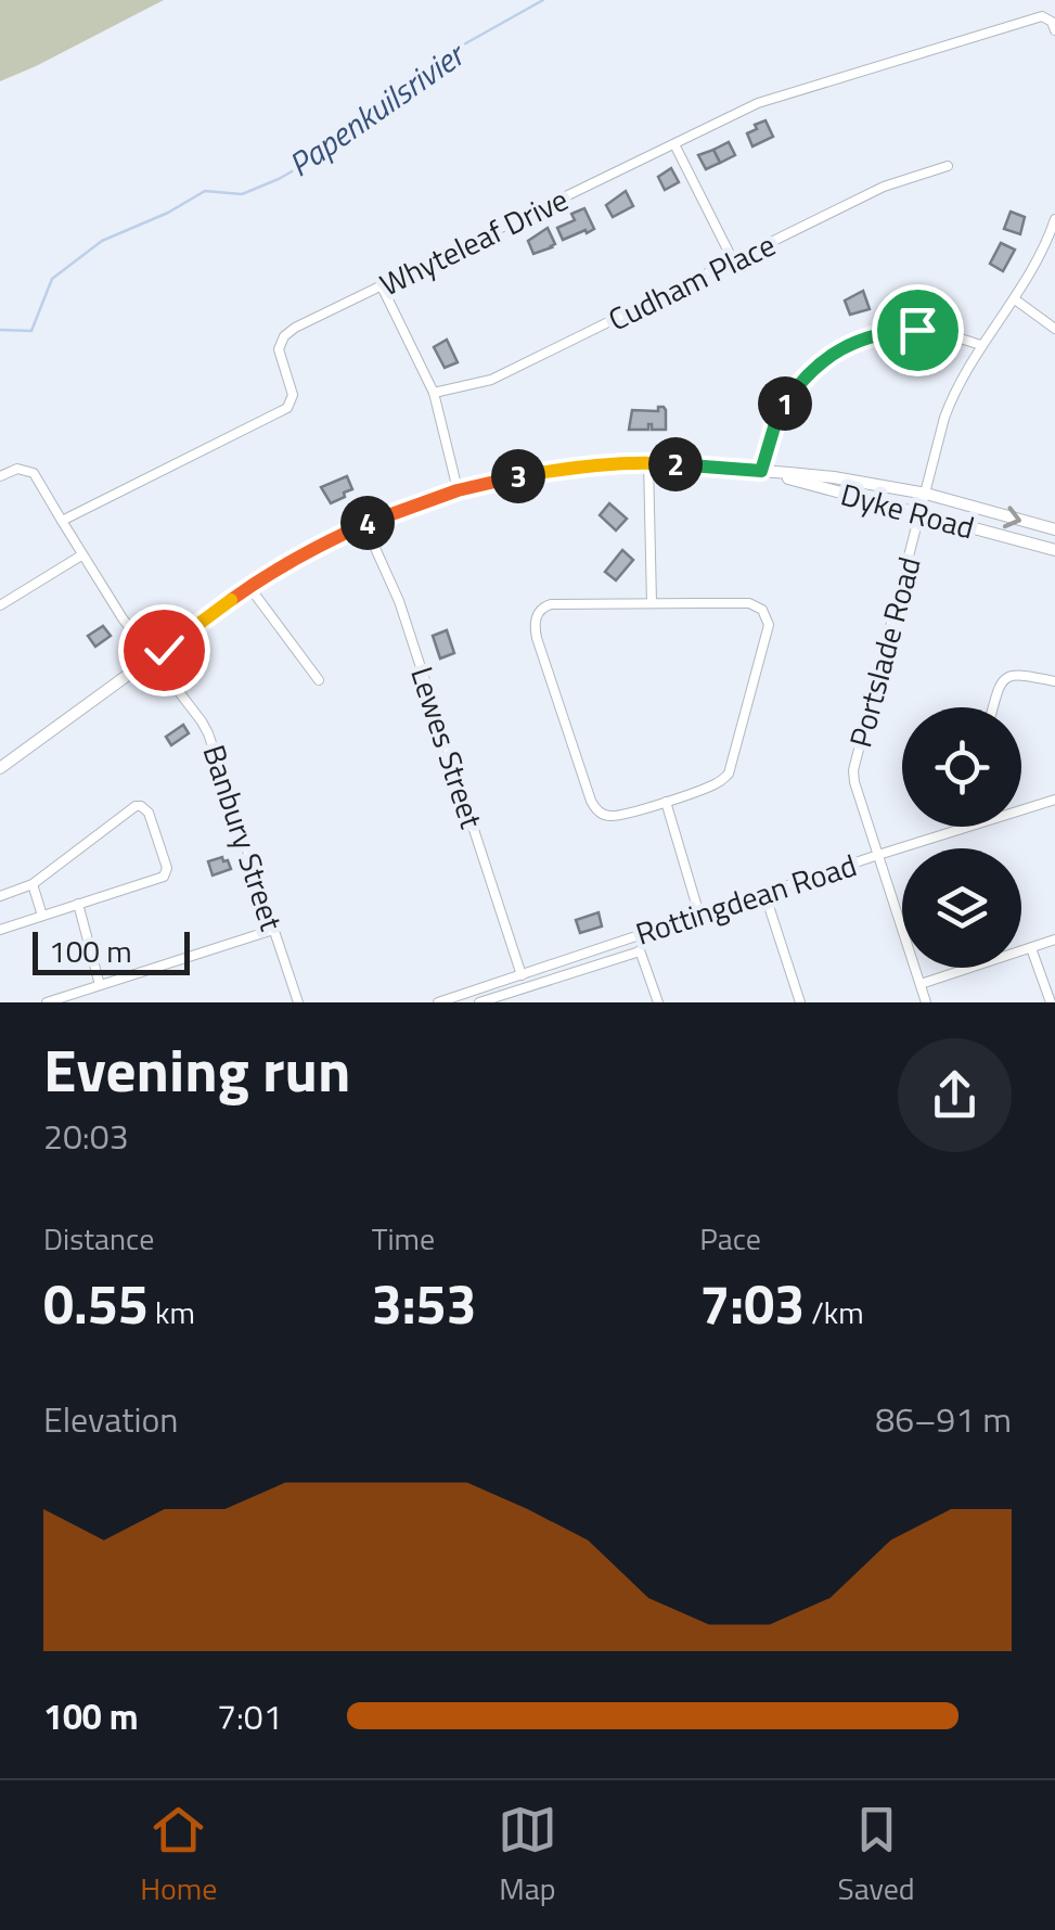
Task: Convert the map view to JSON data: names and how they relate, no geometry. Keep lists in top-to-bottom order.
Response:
{
  "streets": {
    "street": [
      "Whyteleaf Drive",
      "Cudham Place",
      "Dyke Road",
      "Portslade Road",
      "Lewes Street",
      "Banbury Street",
      "Rottingdean Road"
    ]
  },
  "crossings": [
    ["Whyteleaf Drive", "Banbury Street"],
    ["Dyke Road", "Portslade Road"],
    ["Dyke Road", "Lewes Street"],
    ["Dyke Road", "Banbury Street"],
    ["Portslade Road", "Rottingdean Road"],
    ["Lewes Street", "Rottingdean Road"]
  ],
  "water": ["Papenkuilsrivier"],
  "scale_bar": "100 m",
  "page": {
    "pins": [
      "1",
      "2",
      "3",
      "4"
    ],
    "scale": "100 m",
    "heading": ["Evening run", "20:03"],
    "stats": [
      ["Distance", "0.55 km"],
      ["Time", "3:53"],
      ["Pace", "7:03 /km"]
    ],
    "chart": ["Elevation", "86–91 m"],
    "list": [
      {
        "name": "100 m",
        "note": "7:01"
      }
    ],
    "tabs": ["Home", "Map", "Saved"]
  }
}
